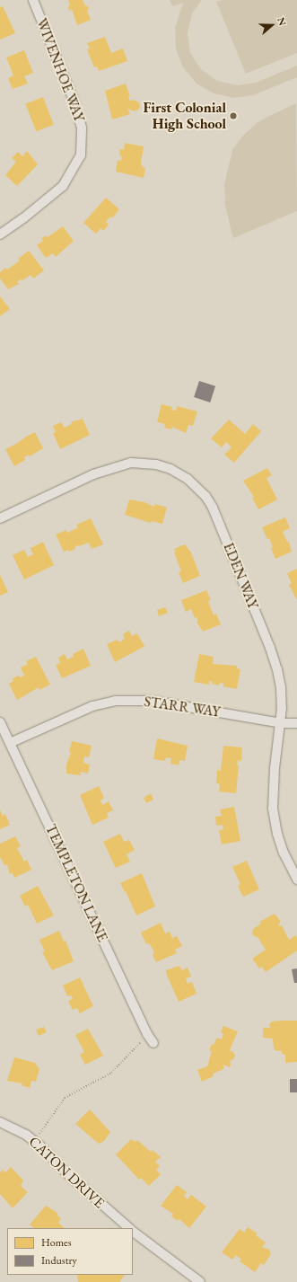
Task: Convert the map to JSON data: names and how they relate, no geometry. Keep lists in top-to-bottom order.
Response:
{
  "streets": {
    "street": [
      "WIVENHOE WAY",
      "EDEN WAY",
      "STARR WAY",
      "TEMPLETON LANE",
      "CATON DRIVE"
    ]
  },
  "crossings": [
    ["EDEN WAY", "STARR WAY"],
    ["STARR WAY", "TEMPLETON LANE"]
  ],
  "places": ["First Colonial High School"],
  "legend": ["Homes", "Industry"],
  "north": "right"
}
